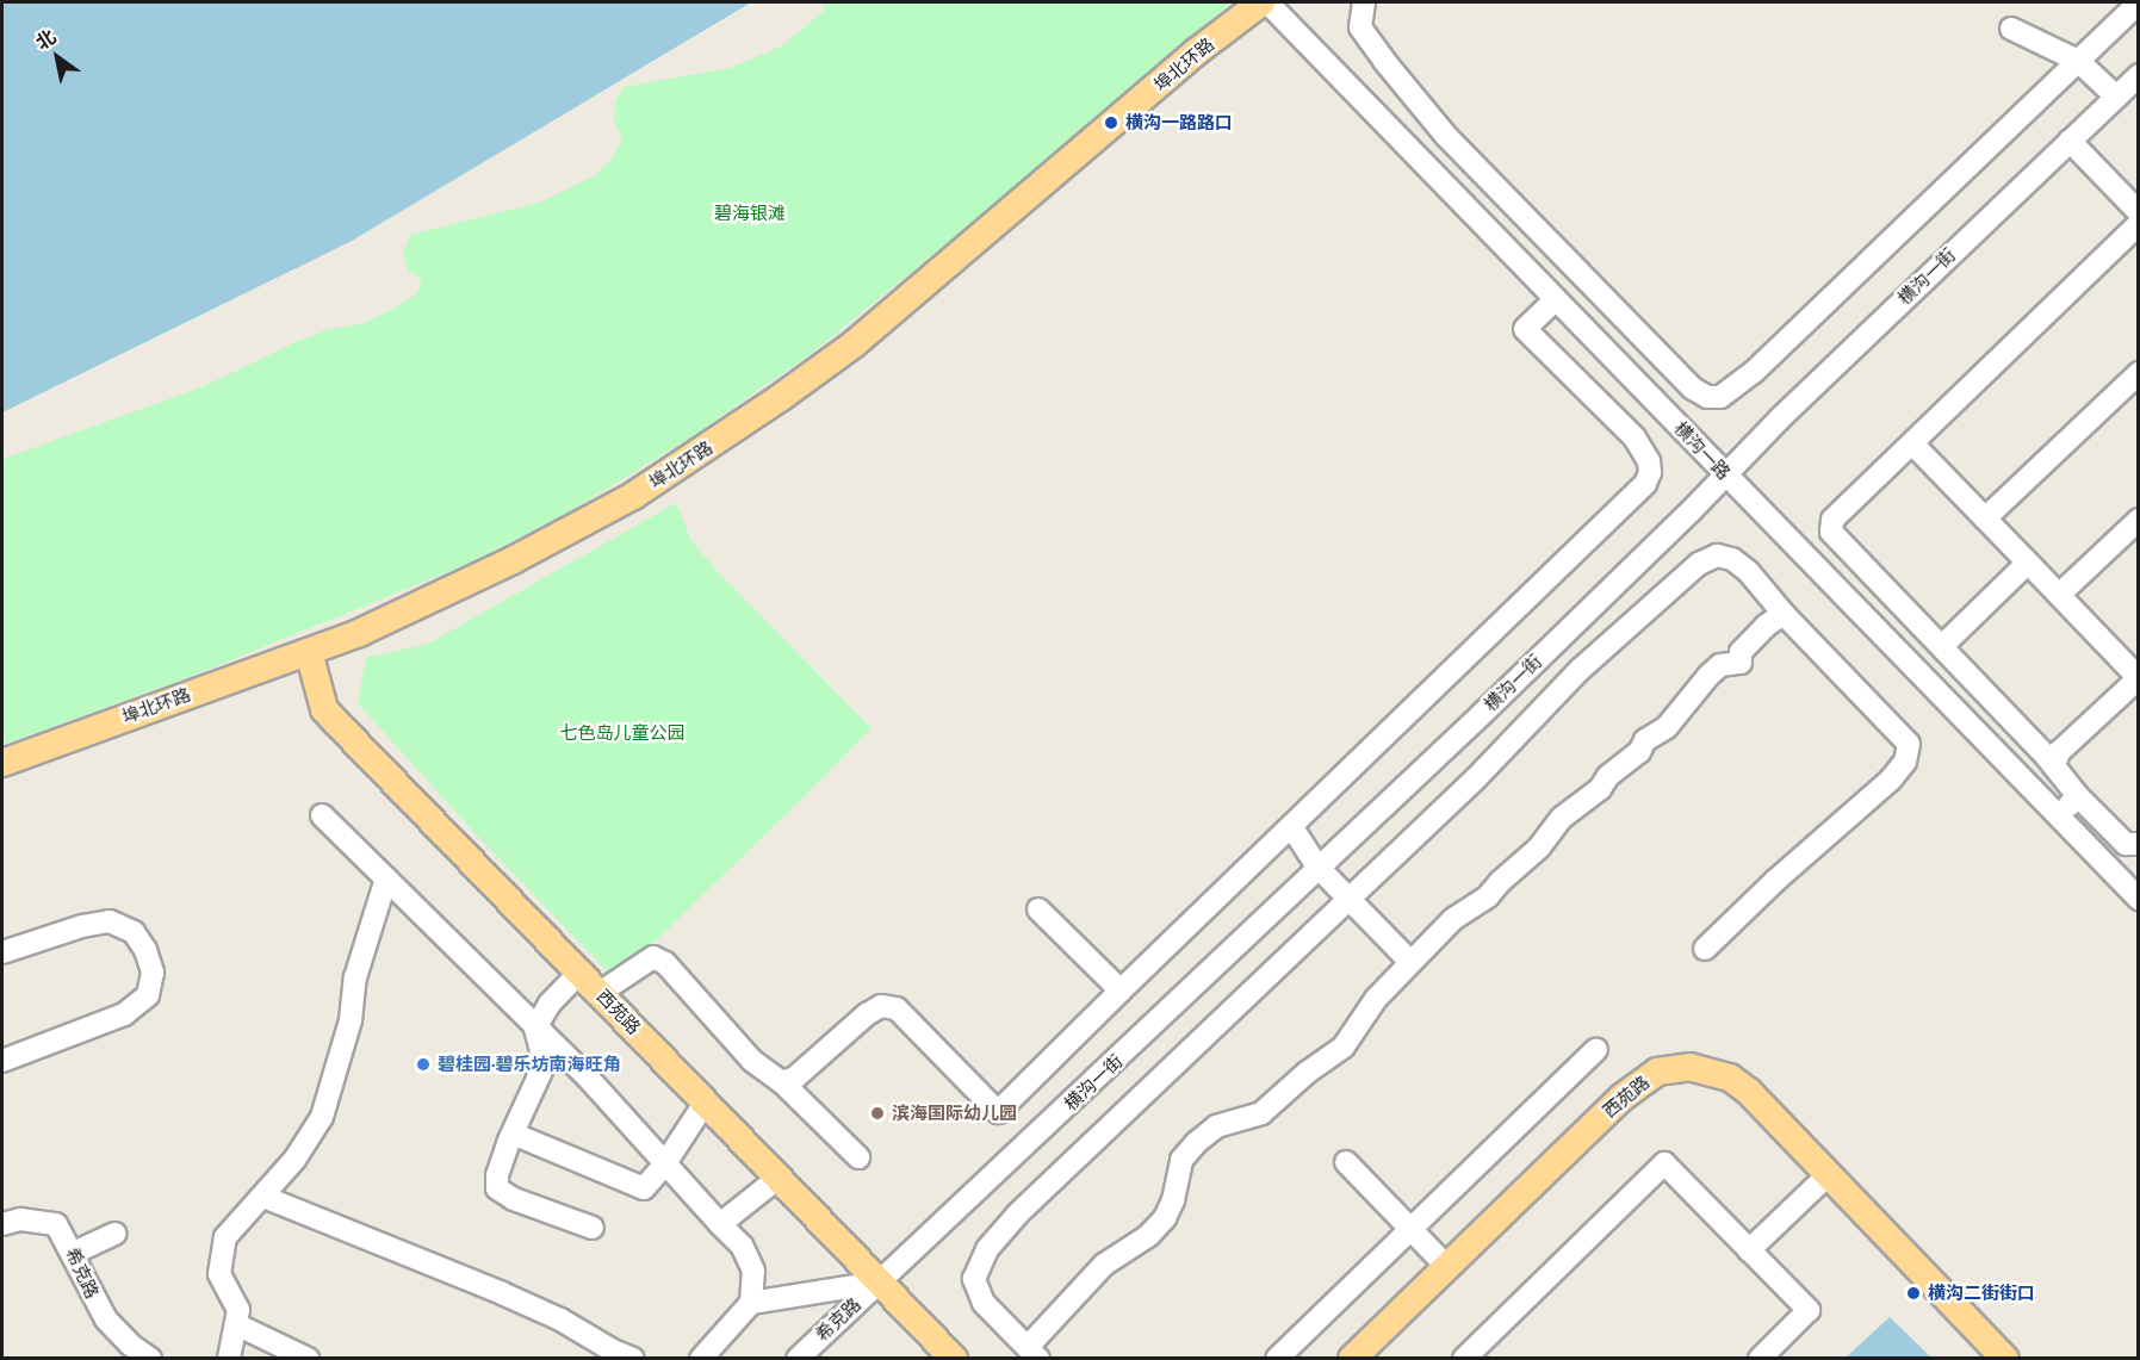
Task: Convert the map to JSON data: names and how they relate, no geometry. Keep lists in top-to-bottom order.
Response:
{
  "streets": {
    "main road": ["埠北环路", "西苑路"],
    "street": ["横沟一街", "横沟一路", "希克路"]
  },
  "crossings": [
    ["埠北环路", "横沟一路"],
    ["埠北环路", "西苑路"],
    ["横沟一街", "横沟一路"],
    ["横沟一街", "西苑路"],
    ["横沟一街", "希克路"],
    ["西苑路", "希克路"]
  ],
  "parks": ["碧海银滩", "七色岛儿童公园"],
  "places": [
    "横沟一路路口",
    "碧桂园·碧乐坊南海旺角",
    "滨海国际幼儿园",
    "横沟二街街口"
  ],
  "north": "top left"
}
